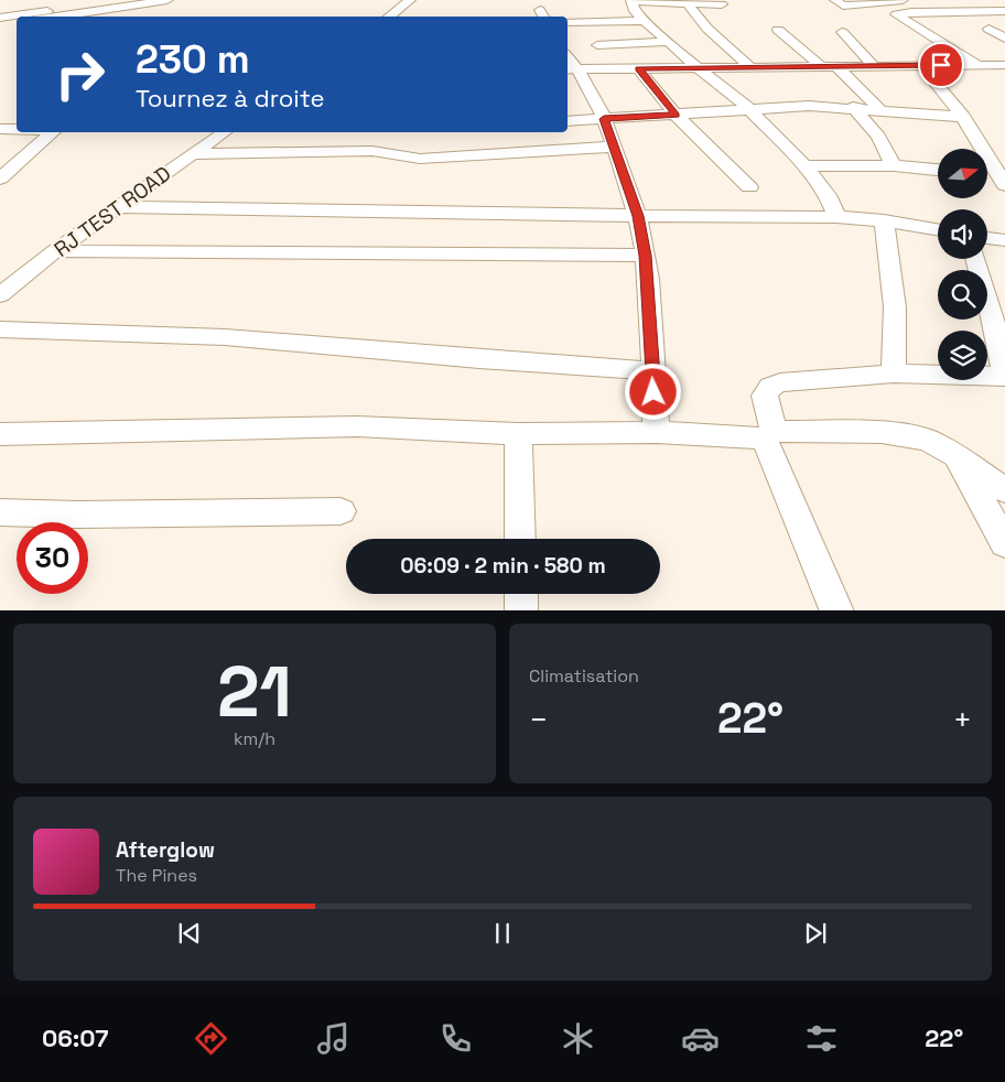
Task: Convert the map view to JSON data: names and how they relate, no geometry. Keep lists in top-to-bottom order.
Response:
{
  "streets": {
    "street": ["RJ TEST ROAD"]
  },
  "north": "right",
  "page": {
    "turn": ["230 m", "Tournez à droite"],
    "limit": "30",
    "trip": "06:09 · 2 min · 580 m",
    "tile": [
      ["21", "km/h"],
      "Climatisation"
    ],
    "heat": ["−", "22°", "+"],
    "song": ["Afterglow", "The Pines"],
    "tabs": ["06:07", "22°"]
  }
}
